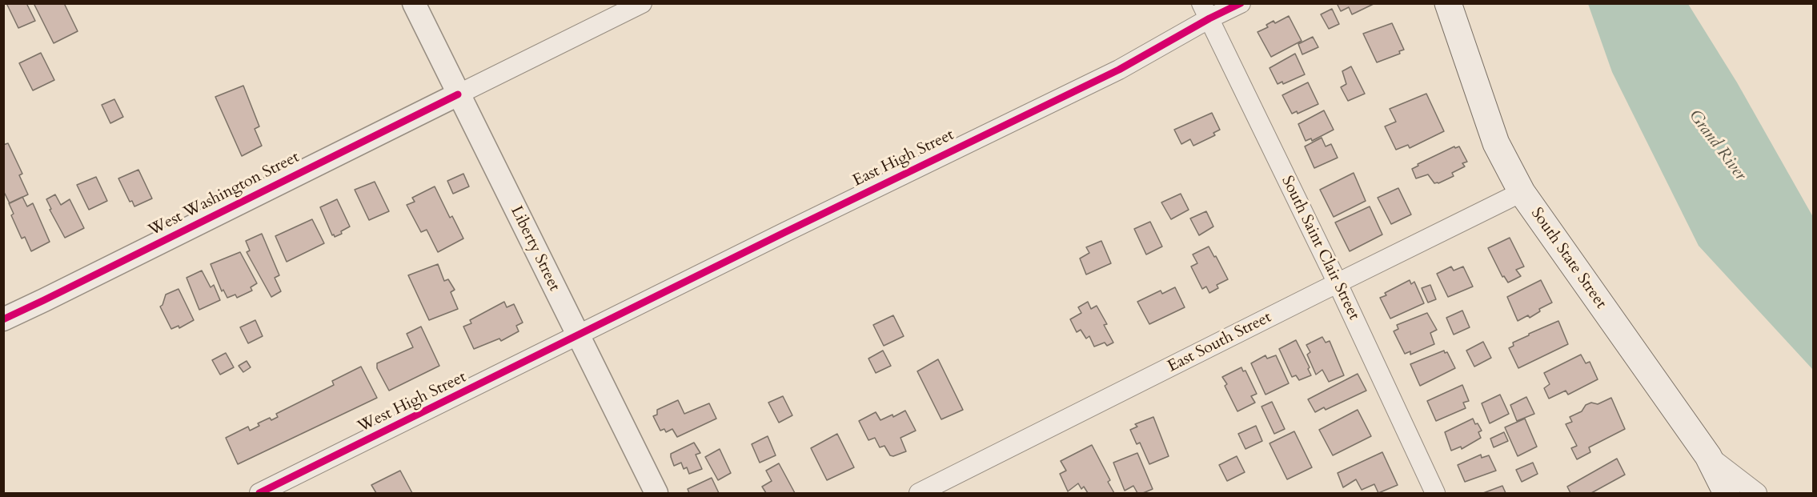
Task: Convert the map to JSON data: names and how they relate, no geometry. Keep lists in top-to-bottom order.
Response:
{
  "streets": {
    "main road": ["South State Street"],
    "street": [
      "East High Street",
      "West Washington Street",
      "South Saint Clair Street",
      "Liberty Street",
      "East South Street",
      "West High Street"
    ]
  },
  "crossings": [
    ["East High Street", "South Saint Clair Street"],
    ["East High Street", "Liberty Street"],
    ["East High Street", "West High Street"],
    ["West Washington Street", "Liberty Street"],
    ["South Saint Clair Street", "East South Street"],
    ["Liberty Street", "West High Street"],
    ["South State Street", "East South Street"]
  ],
  "water": ["Grand River"]
}
